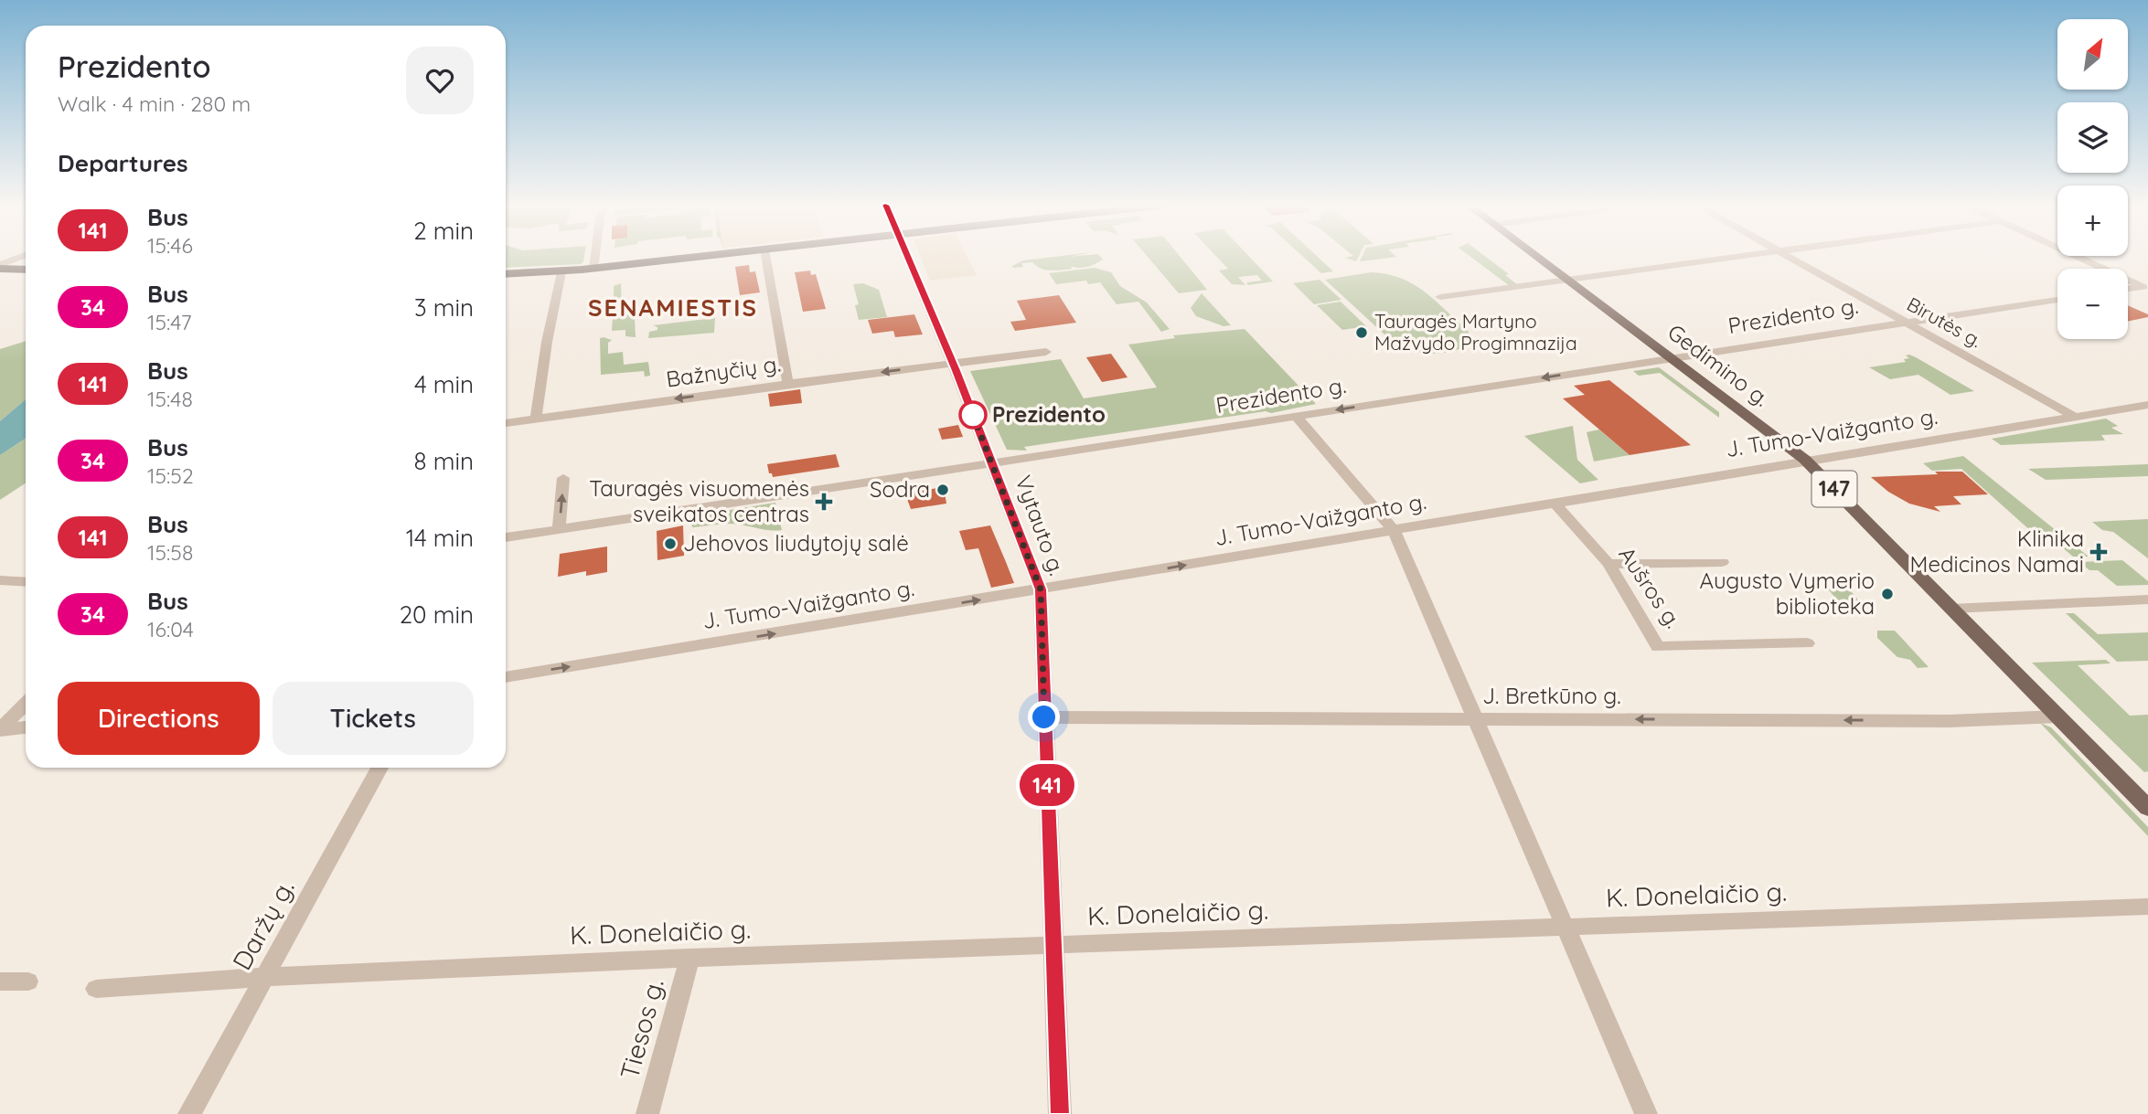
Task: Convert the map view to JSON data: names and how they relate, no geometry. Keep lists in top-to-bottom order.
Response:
{
  "streets": {
    "main road": ["Gedimino g.", "147"],
    "street": [
      "Prezidento g.",
      "Birutės g.",
      "Bažnyčių g.",
      "J. Tumo-Vaižganto g.",
      "Vytauto g.",
      "Aušros g.",
      "J. Bretkūno g.",
      "K. Donelaičio g.",
      "Daržų g.",
      "Tiesos g."
    ]
  },
  "crossings": [
    ["Prezidento g.", "Birutės g."],
    ["Prezidento g.", "Gedimino g."],
    ["Prezidento g.", "Vytauto g."],
    ["Birutės g.", "J. Tumo-Vaižganto g."],
    ["Gedimino g.", "J. Tumo-Vaižganto g."],
    ["Gedimino g.", "J. Bretkūno g."],
    ["Bažnyčių g.", "Vytauto g."],
    ["J. Tumo-Vaižganto g.", "Vytauto g."],
    ["J. Tumo-Vaižganto g.", "Aušros g."],
    ["Vytauto g.", "J. Bretkūno g."],
    ["Vytauto g.", "K. Donelaičio g."],
    ["K. Donelaičio g.", "Daržų g."],
    ["K. Donelaičio g.", "Tiesos g."]
  ],
  "one_way": ["Bažnyčių g.", "J. Tumo-Vaižganto g.", "J. Bretkūno g."],
  "districts": ["SENAMIESTIS"],
  "places": {
    "other": [
      "Tauragės Martyno Mažvydo Progimnazija",
      "Prezidento",
      "Sodra",
      "Jehovos liudytojų salė",
      "Augusto Vymerio biblioteka"
    ],
    "health": ["Tauragės visuomenės sveikatos centras", "Klinika Medicinos Namai"]
  },
  "lines": ["bus line 141"],
  "north": "top right",
  "page": {
    "on_map": "141",
    "map_buttons": ["+", "−"],
    "heading": [
      ["Prezidento", "Walk · 4 min · 280 m"],
      "Departures"
    ],
    "list": [
      {
        "mark": "141",
        "name": "Bus",
        "note": "15:46",
        "value": "2 min"
      },
      {
        "mark": "34",
        "name": "Bus",
        "note": "15:47",
        "value": "3 min"
      },
      {
        "mark": "141",
        "name": "Bus",
        "note": "15:48",
        "value": "4 min"
      },
      {
        "mark": "34",
        "name": "Bus",
        "note": "15:52",
        "value": "8 min"
      },
      {
        "mark": "141",
        "name": "Bus",
        "note": "15:58",
        "value": "14 min"
      },
      {
        "mark": "34",
        "name": "Bus",
        "note": "16:04",
        "value": "20 min"
      }
    ],
    "buttons": ["Directions", "Tickets"]
  }
}
